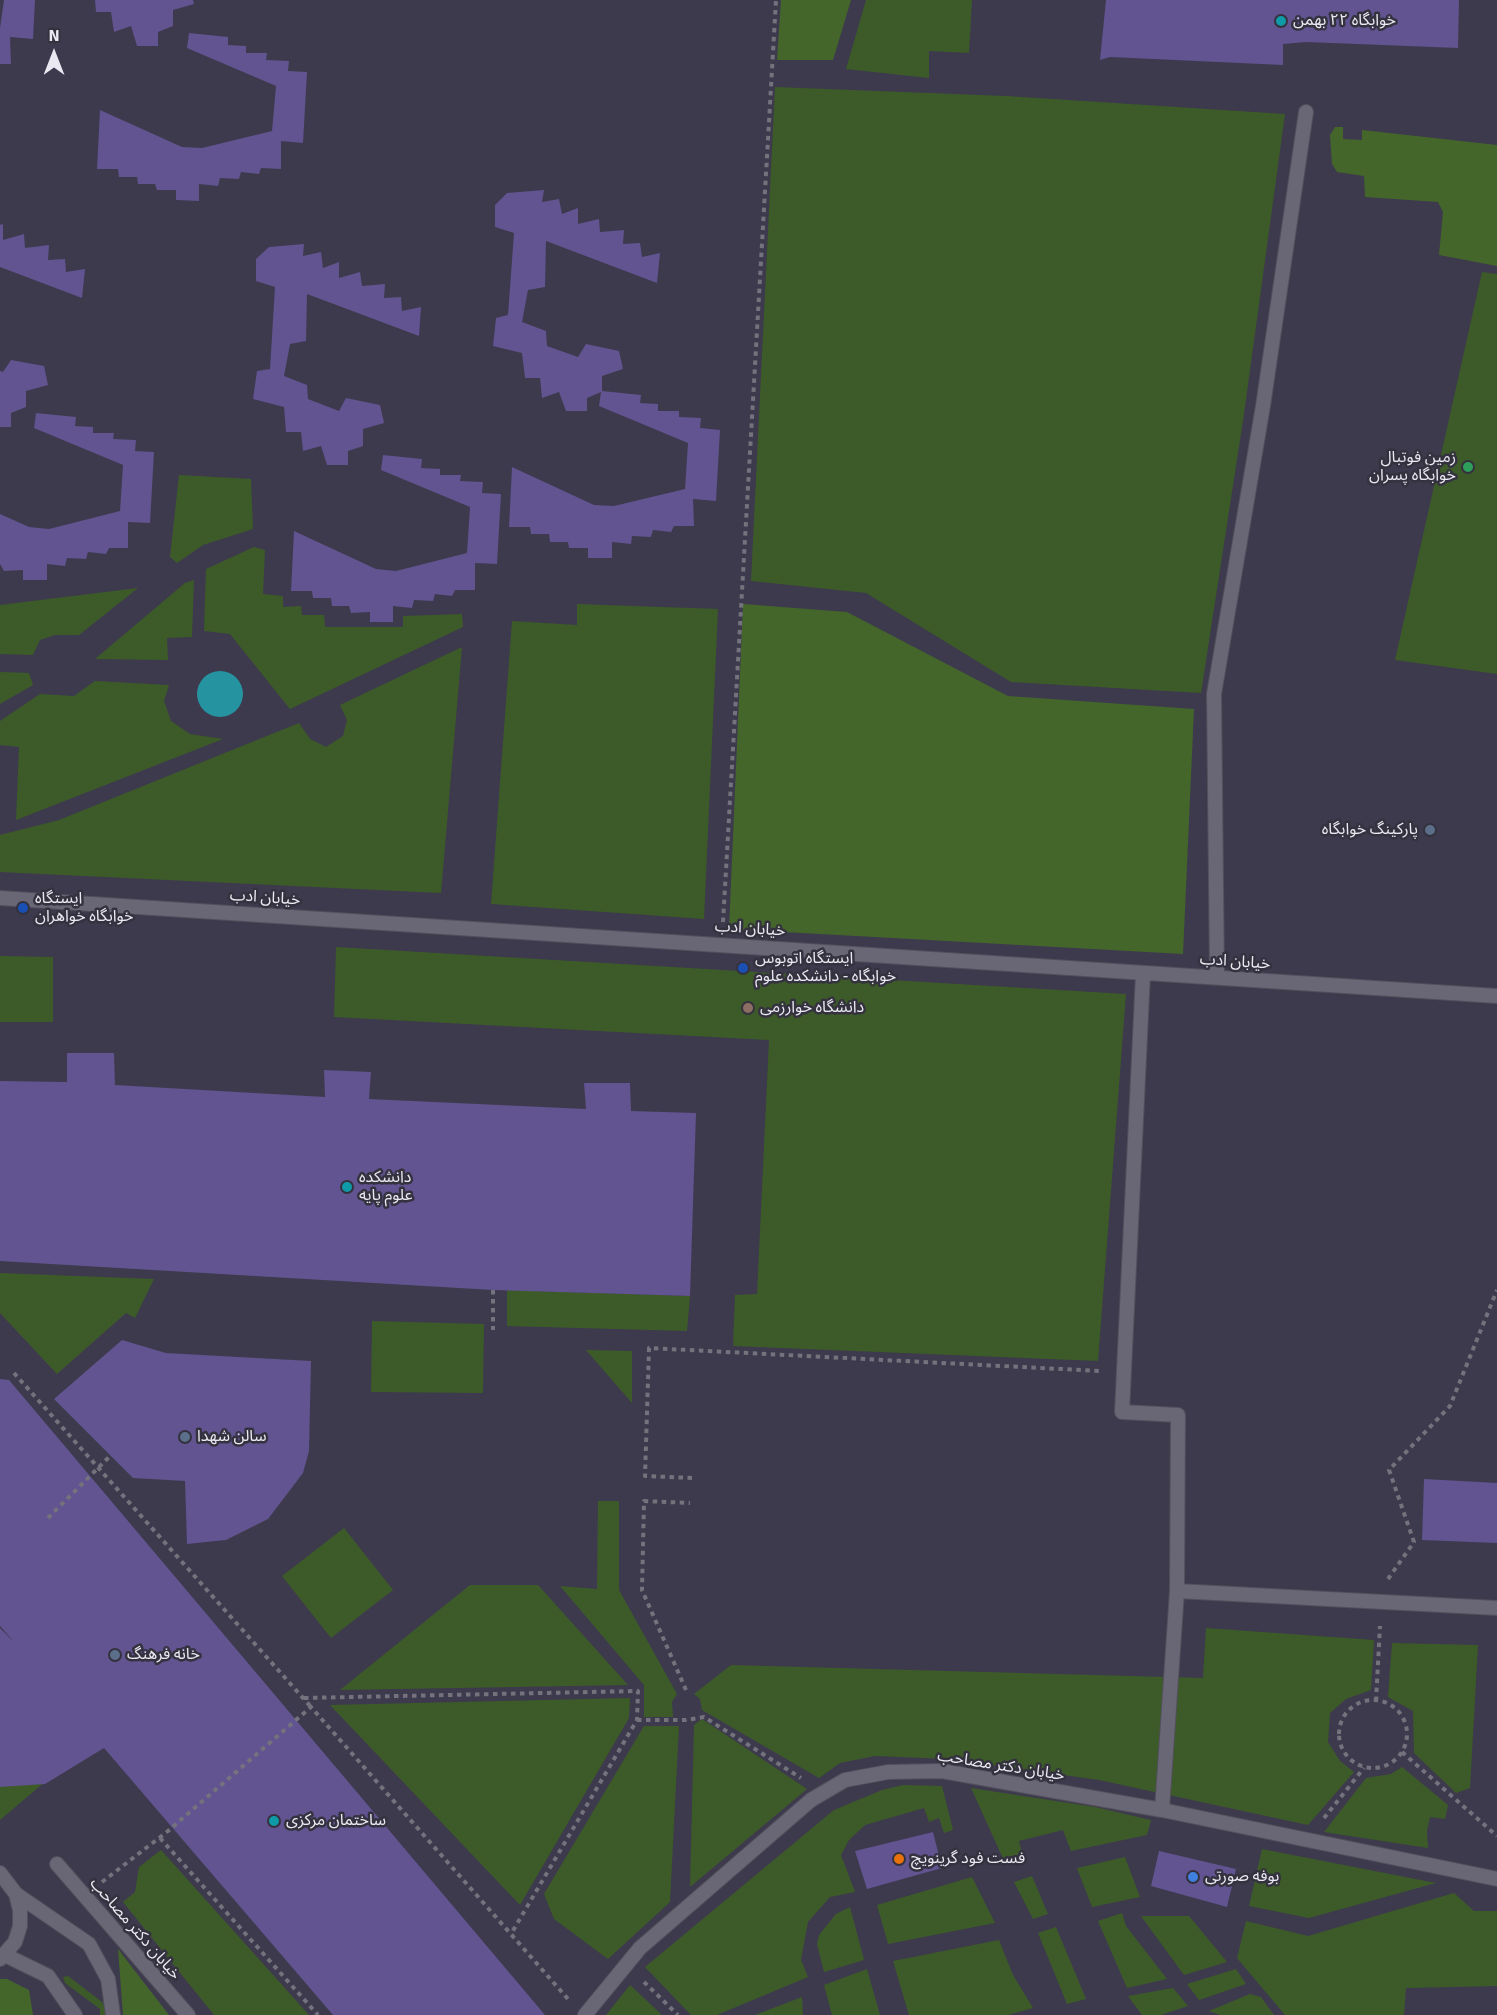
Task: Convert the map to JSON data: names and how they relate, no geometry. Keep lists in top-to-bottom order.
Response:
{
  "streets": {
    "lane": ["خیابان ادب", "خیابان دکتر مصاحب"]
  },
  "places": [
    "خوابگاه ۲۲ بهمن",
    "زمین فوتبال خوابگاه پسران",
    "پارکینگ خوابگاه",
    "ایستگاه خوابگاه خواهران",
    "ایستگاه اتوبوس خوابگاه - دانشکده علوم",
    "دانشگاه خوارزمی",
    "دانشکده علوم پایه",
    "سالن شهدا",
    "خانه فرهنگ",
    "ساختمان مرکزی",
    "فست فود گرینویچ",
    "بوفه صورتی"
  ],
  "north": "top"
}
